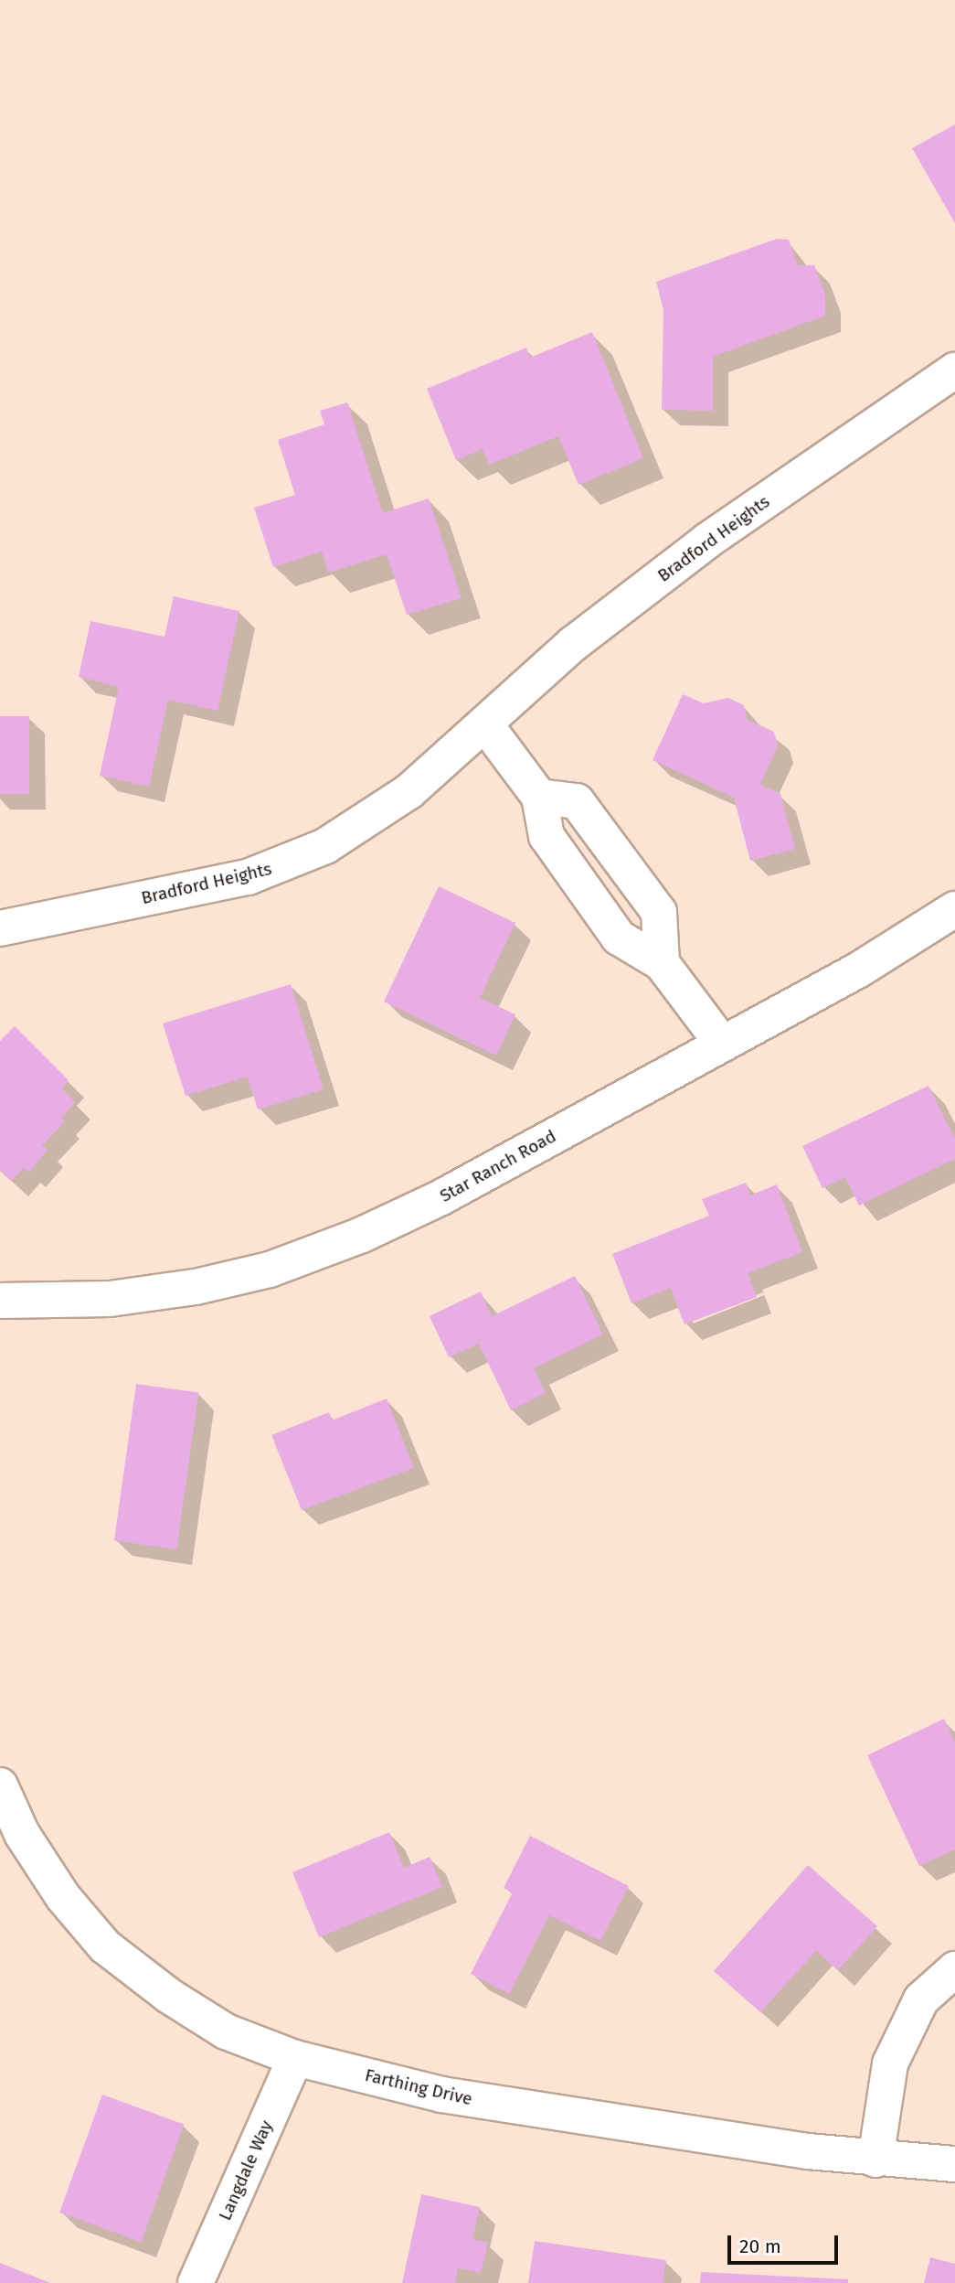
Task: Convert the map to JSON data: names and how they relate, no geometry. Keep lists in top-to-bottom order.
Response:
{
  "streets": {
    "street": [
      "Bradford Heights",
      "Star Ranch Road",
      "Farthing Drive",
      "Langdale Way"
    ]
  },
  "crossings": [
    ["Farthing Drive", "Langdale Way"]
  ],
  "scale_bar": "20 m"
}
